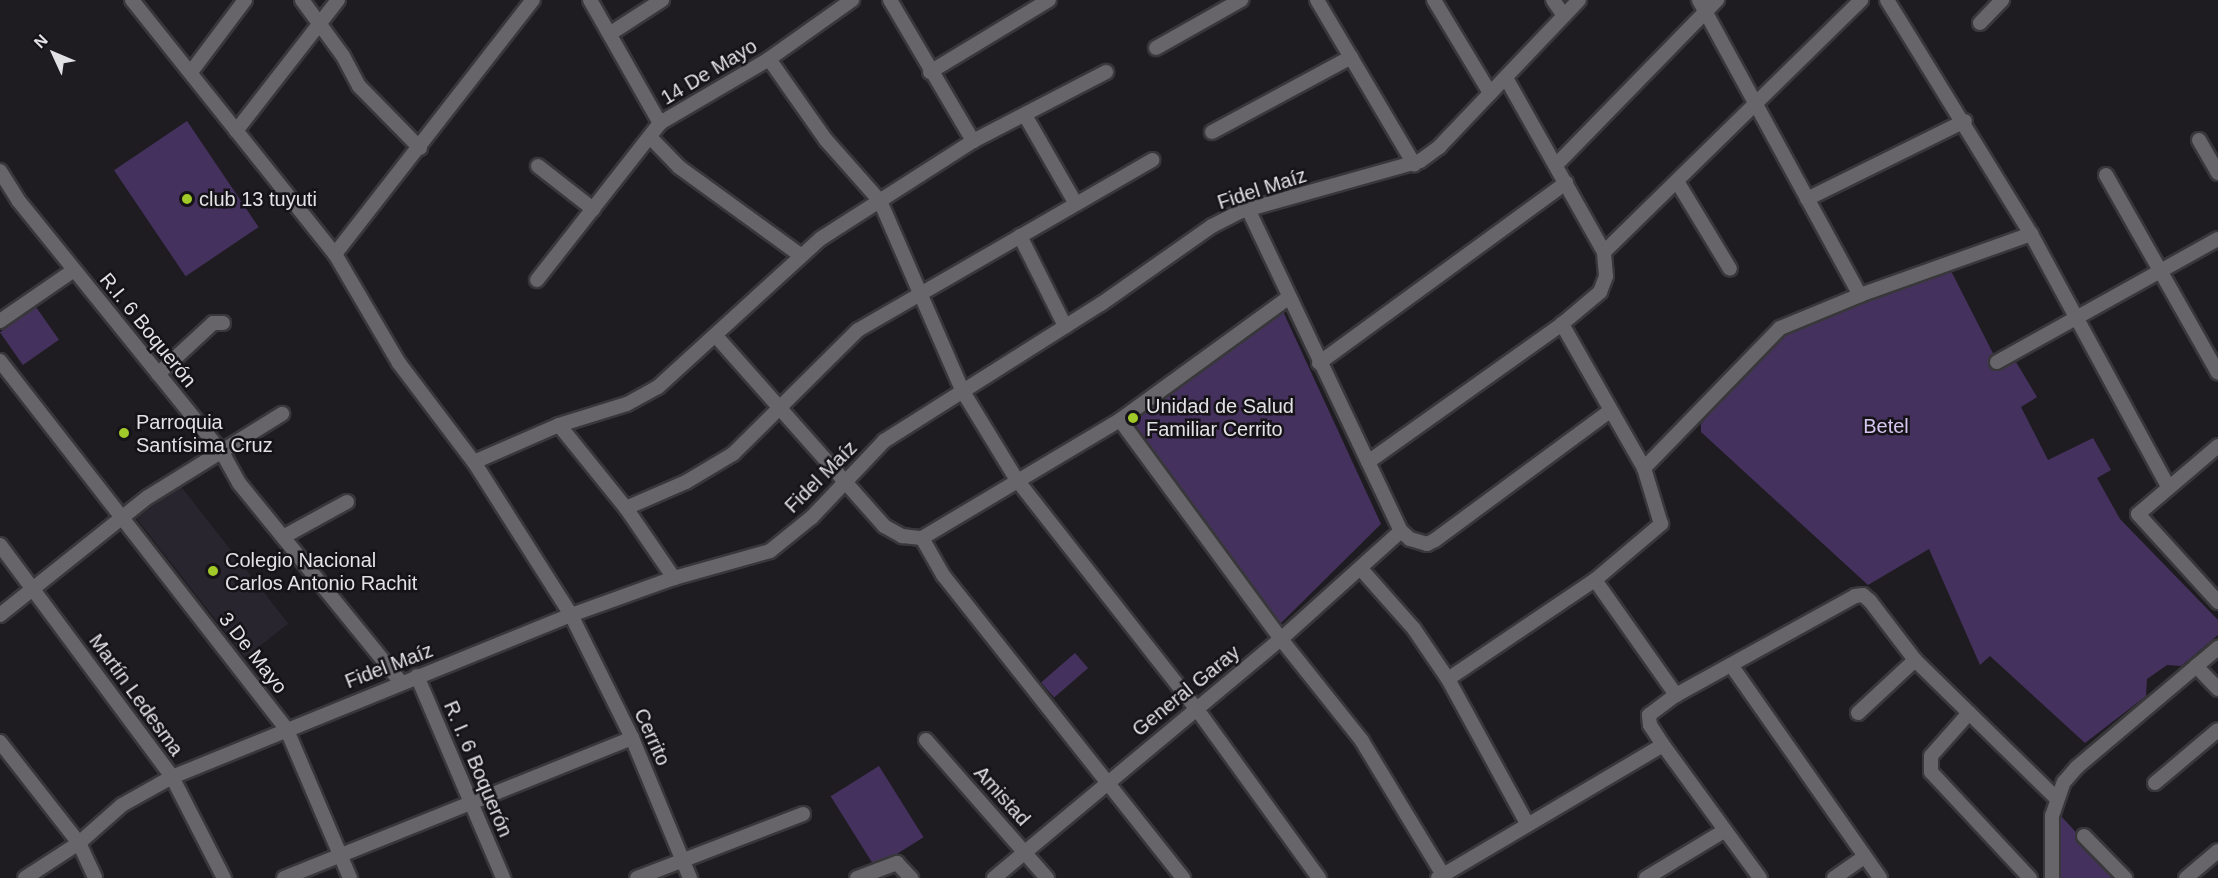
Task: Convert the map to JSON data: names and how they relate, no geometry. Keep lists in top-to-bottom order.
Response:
{
  "streets": {
    "street": [
      "14 De Mayo",
      "Fidel Maíz",
      "R.I. 6 Boquerón",
      "3 De Mayo",
      "General Garay",
      "Martín Ledesma",
      "Cerrito",
      "R. I. 6 Boquerón",
      "Amistad"
    ]
  },
  "crossings": [
    ["Fidel Maíz", "R.I. 6 Boquerón"],
    ["Fidel Maíz", "3 De Mayo"],
    ["Fidel Maíz", "Martín Ledesma"],
    ["Fidel Maíz", "Cerrito"],
    ["Fidel Maíz", "R. I. 6 Boquerón"],
    ["General Garay", "Amistad"]
  ],
  "parks": ["Betel"],
  "places": [
    "club 13 tuyuti",
    "Unidad de Salud Familiar Cerrito",
    "Parroquia Santísima Cruz",
    "Colegio Nacional Carlos Antonio Rachit"
  ],
  "north": "top left"
}
